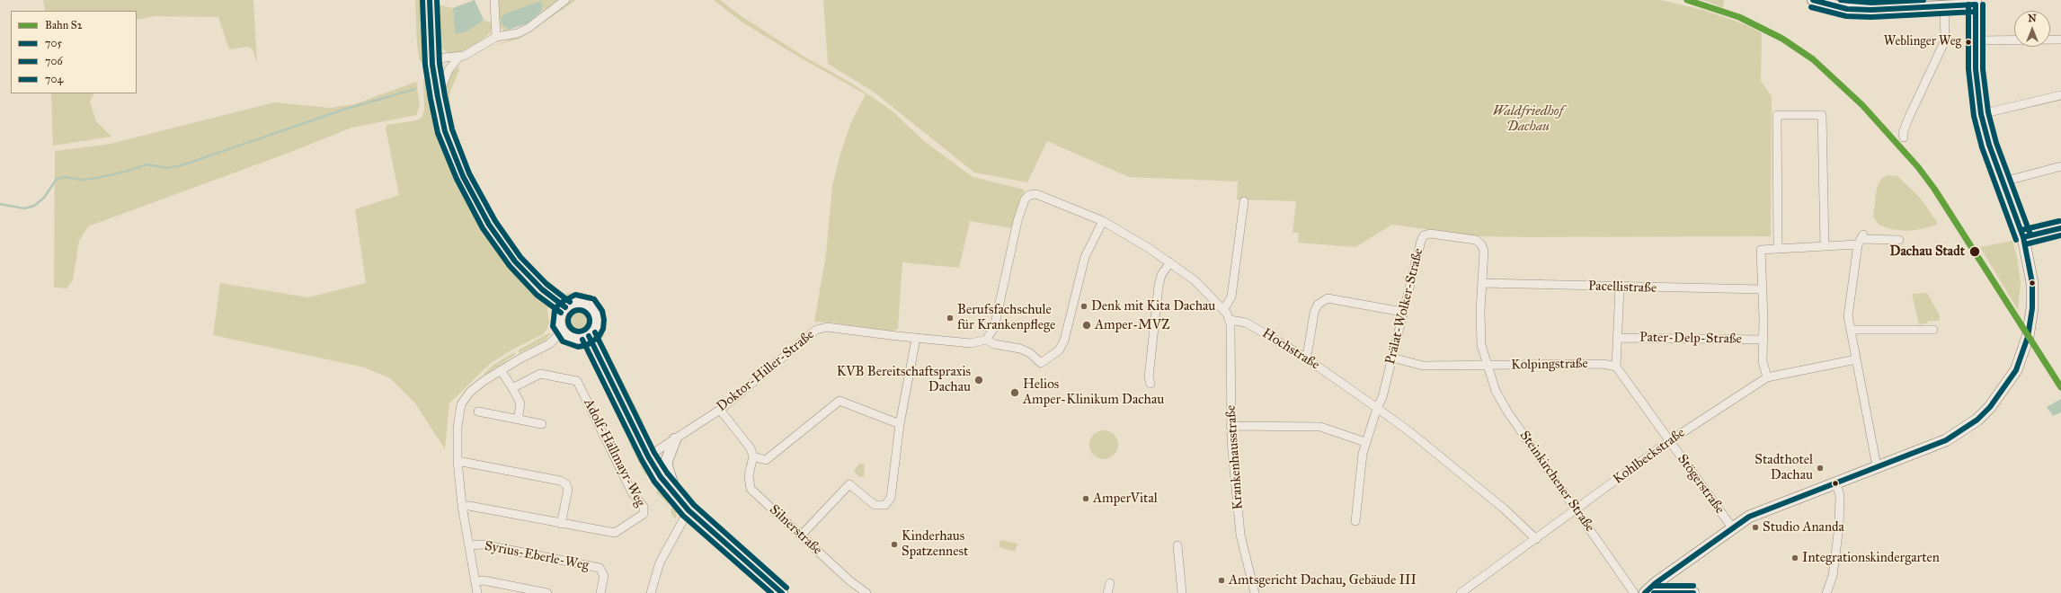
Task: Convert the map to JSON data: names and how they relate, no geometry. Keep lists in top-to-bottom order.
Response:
{
  "streets": {
    "street": [
      "Pacellistraße",
      "Prälat-Wolker-Straße",
      "Pater-Delp-Straße",
      "Hochstraße",
      "Kolpingstraße",
      "Doktor-Hiller-Straße",
      "Adolf-Hällmayr-Weg",
      "Kohlbeckstraße",
      "Krankenhausstraße",
      "Steinkirchener Straße",
      "Stögerstraße",
      "Silnerstraße",
      "Syrius-Eberle-Weg"
    ]
  },
  "crossings": [
    ["Pacellistraße", "Prälat-Wolker-Straße"],
    ["Prälat-Wolker-Straße", "Hochstraße"],
    ["Prälat-Wolker-Straße", "Kolpingstraße"],
    ["Prälat-Wolker-Straße", "Steinkirchener Straße"],
    ["Hochstraße", "Kohlbeckstraße"],
    ["Hochstraße", "Krankenhausstraße"],
    ["Kolpingstraße", "Steinkirchener Straße"],
    ["Kohlbeckstraße", "Steinkirchener Straße"],
    ["Kohlbeckstraße", "Stögerstraße"]
  ],
  "parks": ["Waldfriedhof Dachau"],
  "places": [
    "Weblinger Weg",
    "Dachau Stadt",
    "Denk mit Kita Dachau",
    "Berufsfachschule für Krankenpflege",
    "Amper-MVZ",
    "KVB Bereitschaftspraxis Dachau",
    "Helios Amper-Klinikum Dachau",
    "Stadthotel Dachau",
    "AmperVital",
    "Studio Ananda",
    "Kinderhaus Spatzennest",
    "Integrationskindergarten",
    "Amtsgericht Dachau, Gebäude III"
  ],
  "lines": [
    "rail line S2",
    "transit line 705",
    "transit line 706",
    "transit line 704"
  ],
  "legend": [
    "Bahn S2",
    "705",
    "706",
    "704"
  ],
  "north": "top"
}
